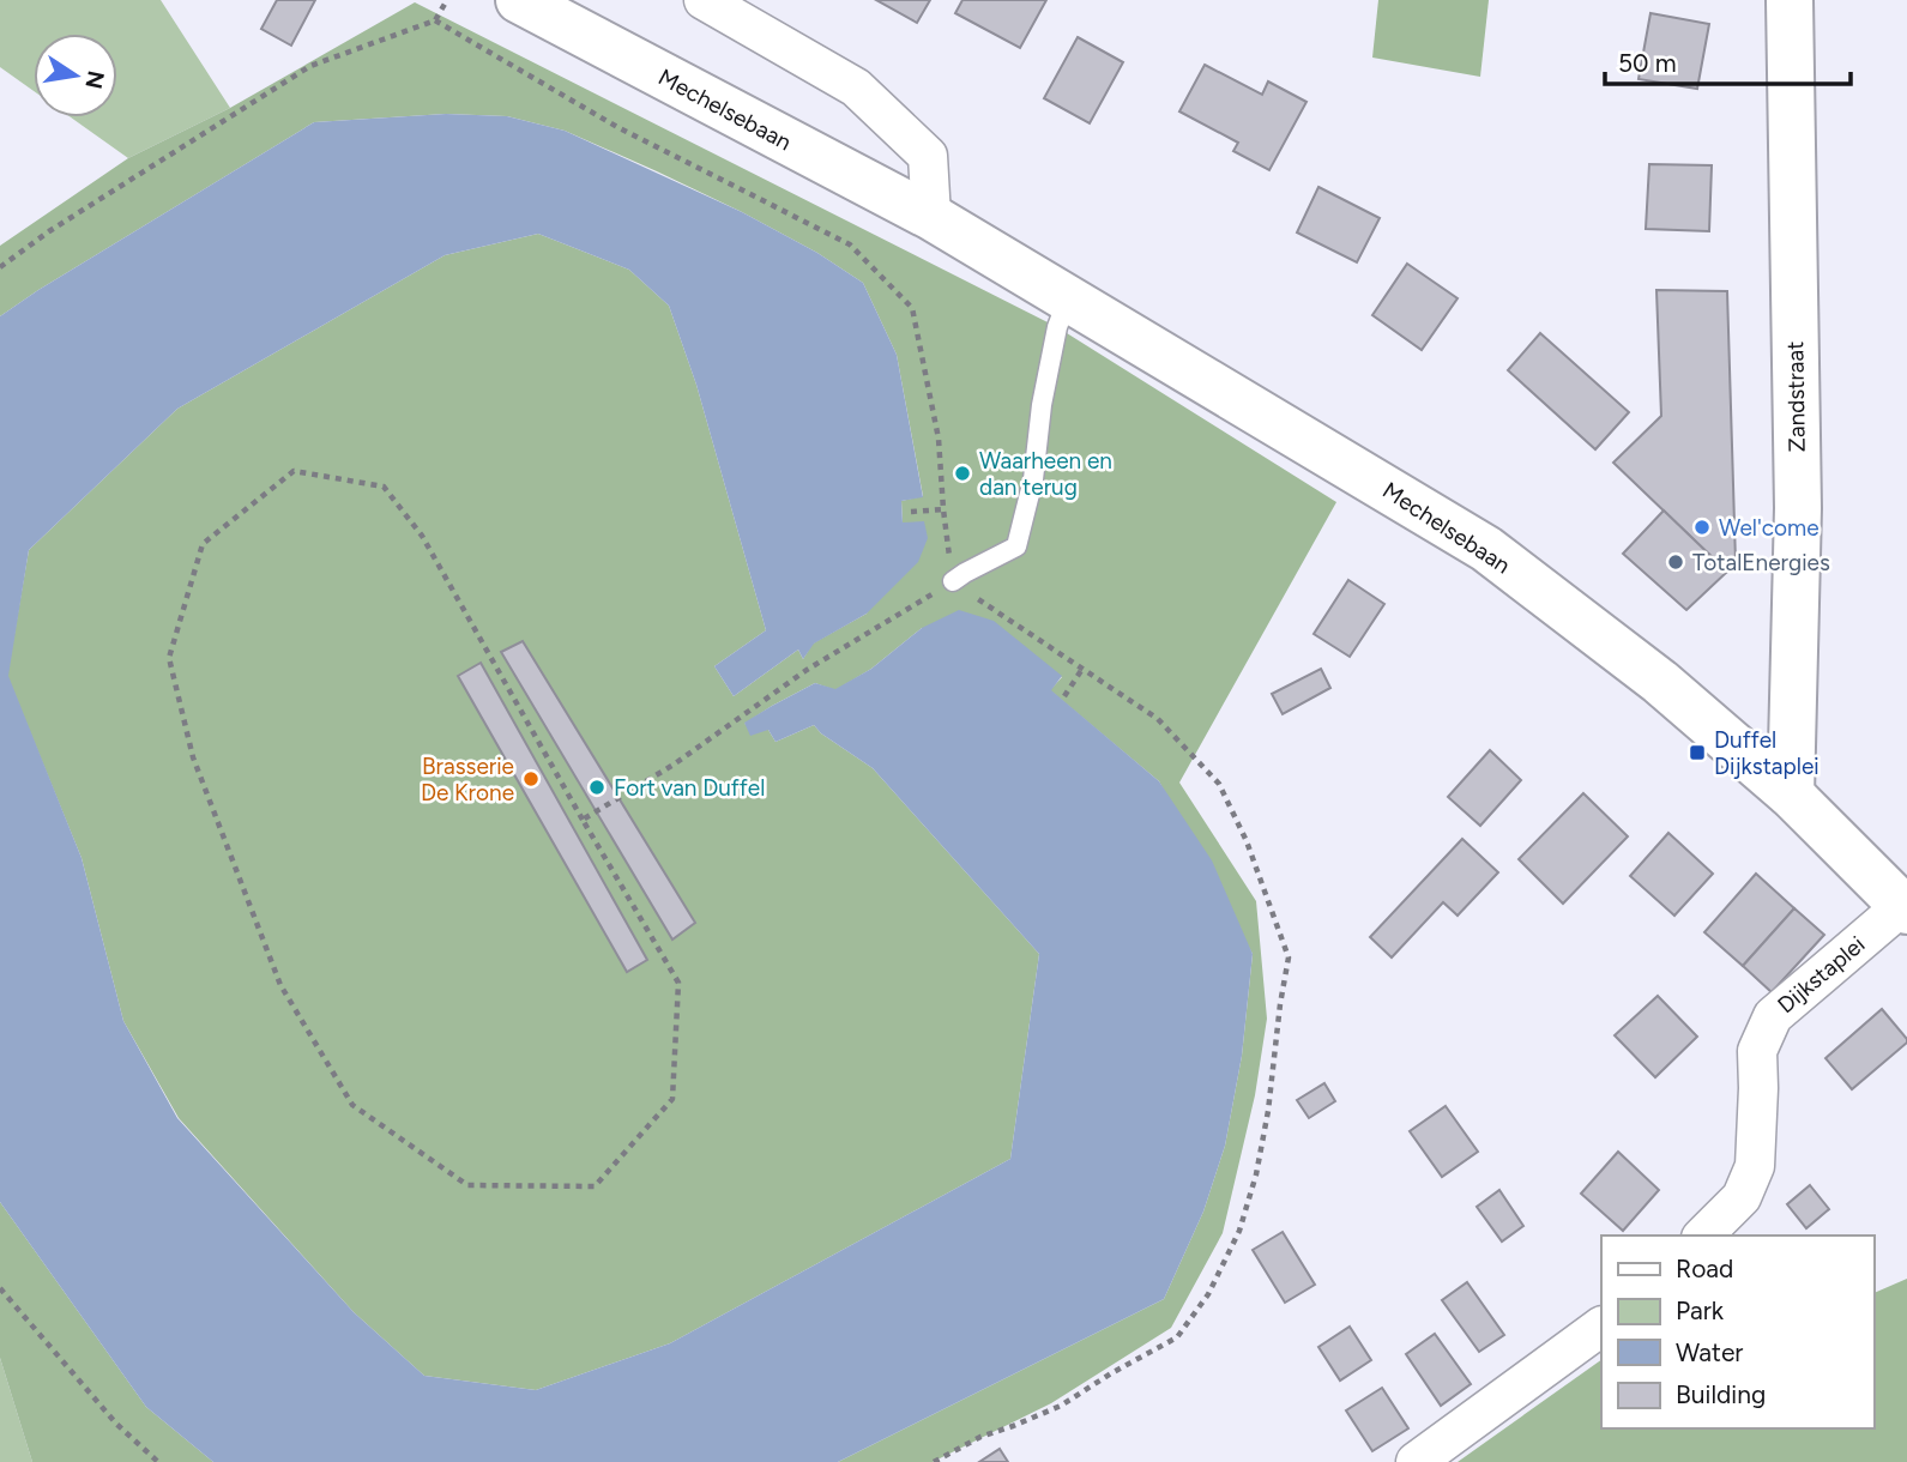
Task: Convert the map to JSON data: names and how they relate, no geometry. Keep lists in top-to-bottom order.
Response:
{
  "streets": {
    "main road": ["Mechelsebaan", "Zandstraat"],
    "street": ["Dijkstaplei"]
  },
  "crossings": [
    ["Mechelsebaan", "Zandstraat"],
    ["Mechelsebaan", "Dijkstaplei"]
  ],
  "places": {
    "other": [
      "Waarheen en dan terug",
      "Wel'come",
      "TotalEnergies",
      "Brasserie De Krone",
      "Fort van Duffel"
    ],
    "transit": ["Duffel Dijkstaplei"]
  },
  "legend": [
    "Road",
    "Park",
    "Water",
    "Building"
  ],
  "scale_bar": "50 m",
  "north": "right"
}
